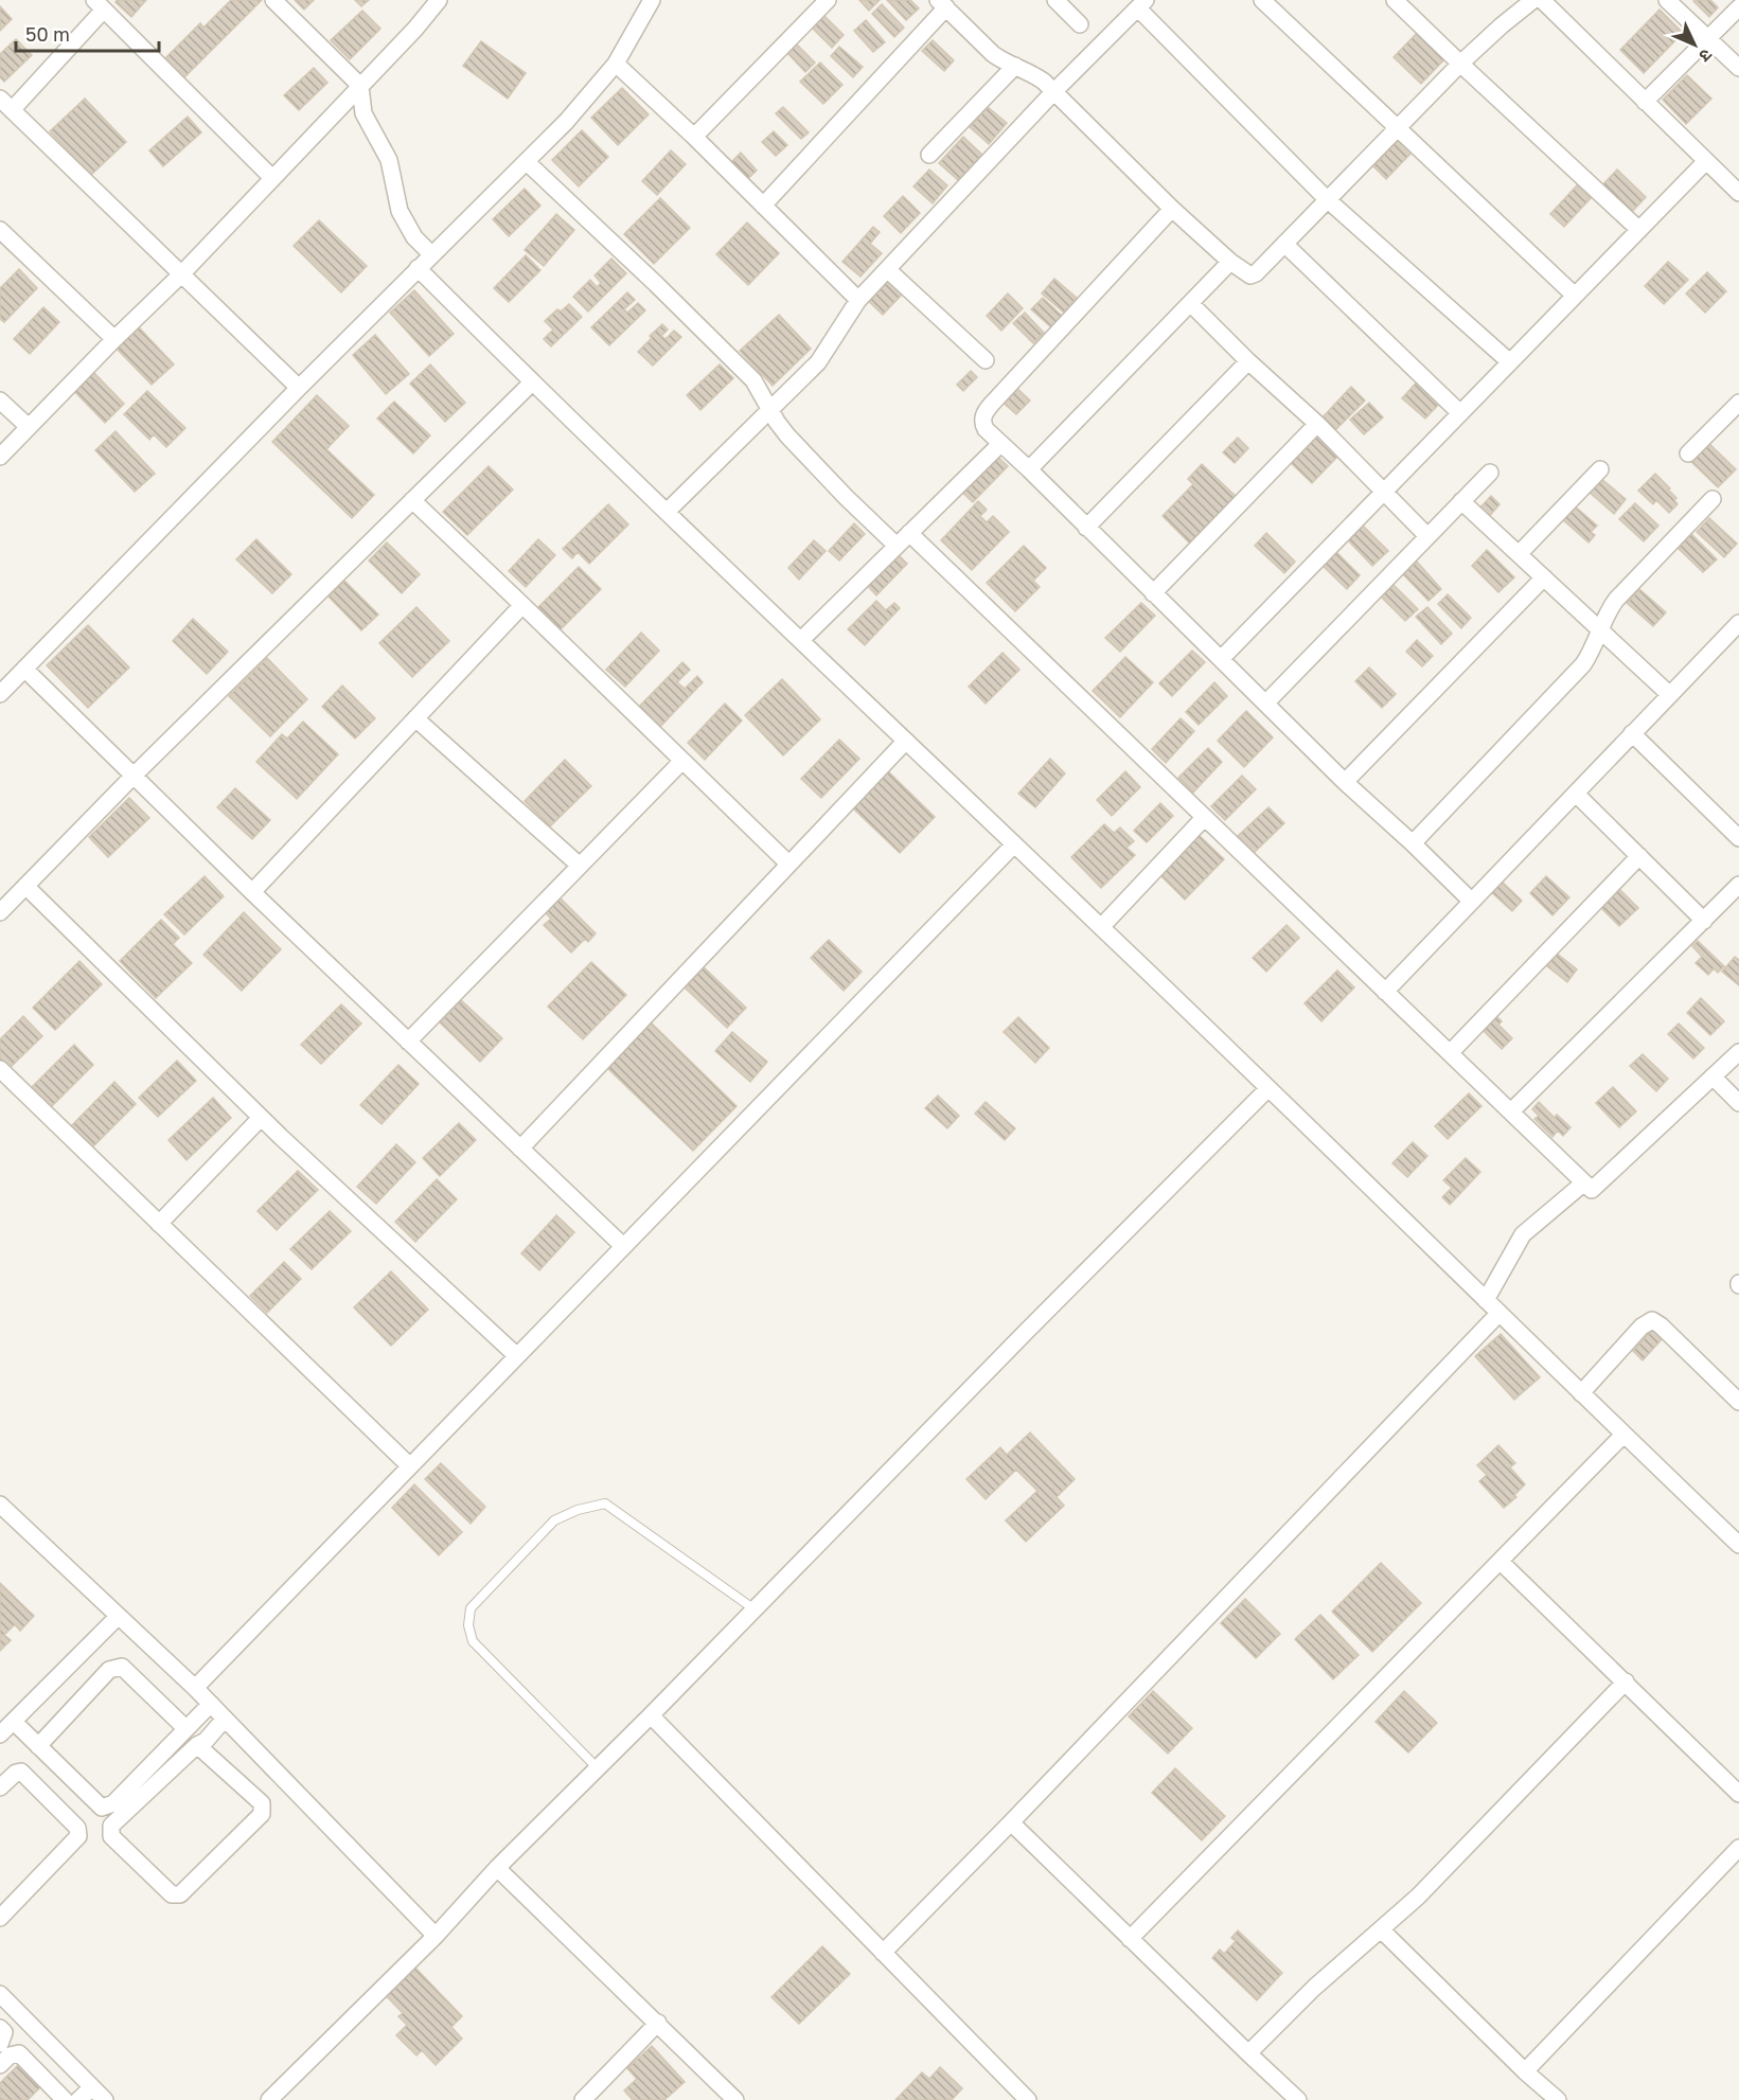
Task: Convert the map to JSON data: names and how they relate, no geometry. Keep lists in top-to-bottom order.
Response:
{
  "scale_bar": "50 m",
  "north": "bottom right"
}
